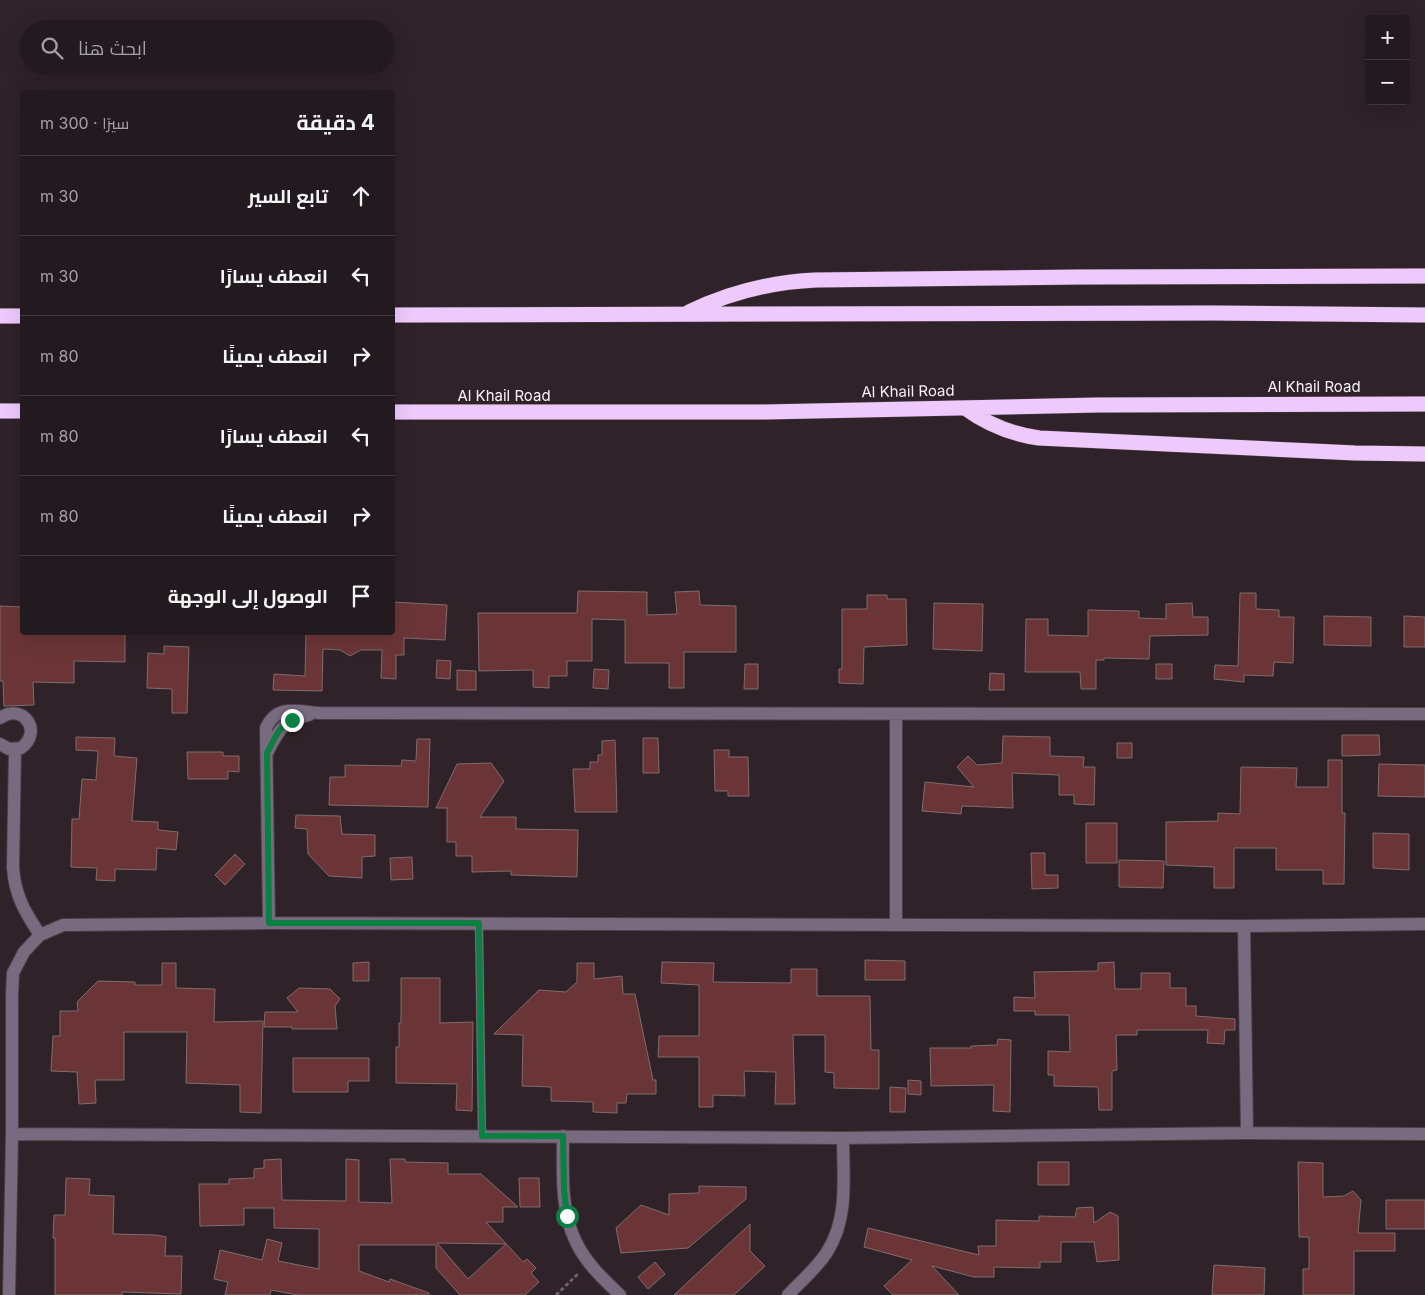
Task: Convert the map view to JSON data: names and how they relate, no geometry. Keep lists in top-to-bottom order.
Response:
{
  "streets": {
    "highway": ["Al Khail Road"]
  },
  "page": {
    "map_buttons": ["+", "−"],
    "search": "ابحث هنا",
    "heading": ["4 دقيقة", "سيرًا · 300 m"],
    "list": [
      ["تابع السير", "30 m"],
      ["انعطف يسارًا", "30 m"],
      ["انعطف يمينًا", "80 m"],
      ["انعطف يسارًا", "80 m"],
      ["انعطف يمينًا", "80 m"],
      "الوصول إلى الوجهة"
    ]
  }
}
